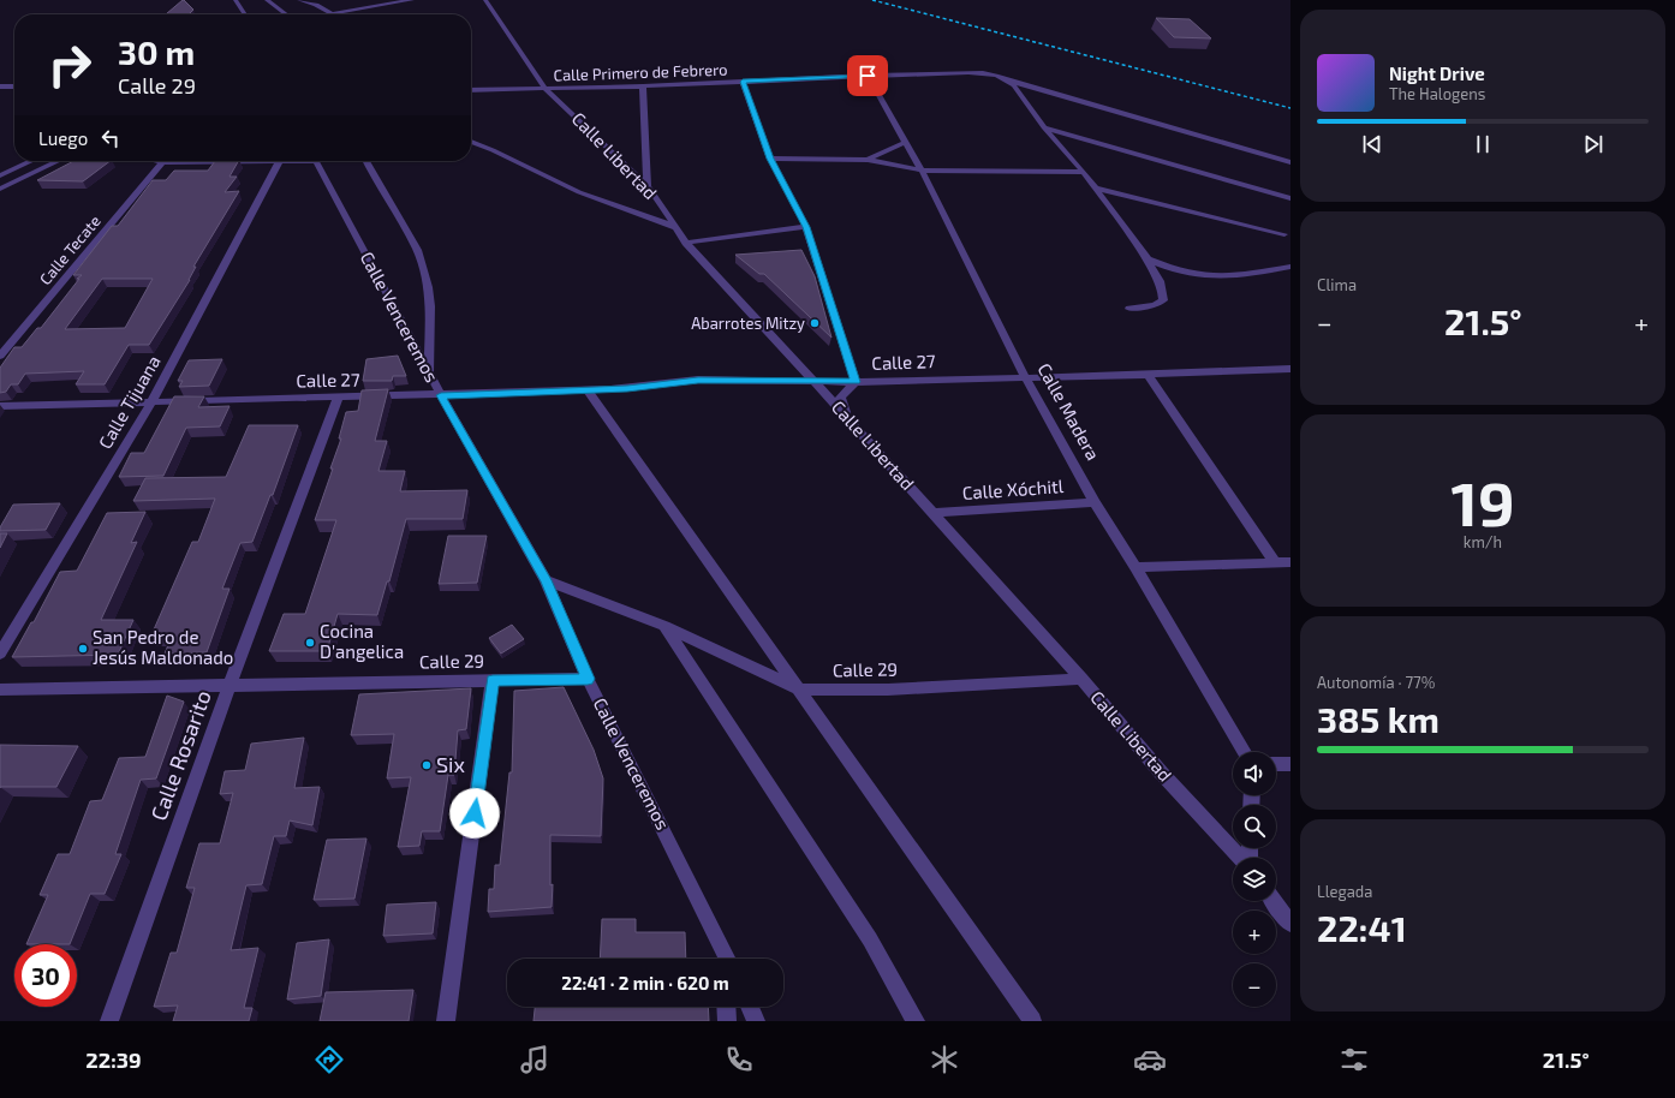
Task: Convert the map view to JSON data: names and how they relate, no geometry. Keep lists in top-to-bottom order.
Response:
{
  "streets": {
    "street": [
      "Calle Primero de Febrero",
      "Calle Libertad",
      "Calle Tecate",
      "Calle Venceremos",
      "Calle 27",
      "Calle Tijuana",
      "Calle Madera",
      "Calle Xóchitl",
      "Calle 29",
      "Calle Rosarito"
    ]
  },
  "crossings": [
    ["Calle Primero de Febrero", "Calle Libertad"],
    ["Calle Primero de Febrero", "Calle Madera"],
    ["Calle Libertad", "Calle 27"],
    ["Calle Libertad", "Calle Xóchitl"],
    ["Calle Libertad", "Calle 29"],
    ["Calle Venceremos", "Calle 27"],
    ["Calle Venceremos", "Calle 29"],
    ["Calle 27", "Calle Tijuana"],
    ["Calle 27", "Calle Madera"],
    ["Calle 27", "Calle Rosarito"],
    ["Calle Madera", "Calle Xóchitl"],
    ["Calle 29", "Calle Rosarito"]
  ],
  "places": [
    "Abarrotes Mitzy",
    "Cocina D'angelica",
    "San Pedro de Jesús Maldonado",
    "Six"
  ],
  "page": {
    "turn": ["30 m", "Calle 29"],
    "song": ["Night Drive", "The Halogens"],
    "then": "Luego",
    "tile": [
      "Clima",
      ["19", "km/h"],
      ["Autonomía · 77%", "385 km"],
      ["Llegada", "22:41"]
    ],
    "heat": ["−", "21.5°", "+"],
    "map_buttons": ["+", "−"],
    "limit": "30",
    "trip": "22:41 · 2 min · 620 m",
    "tabs": ["22:39", "21.5°"]
  }
}
